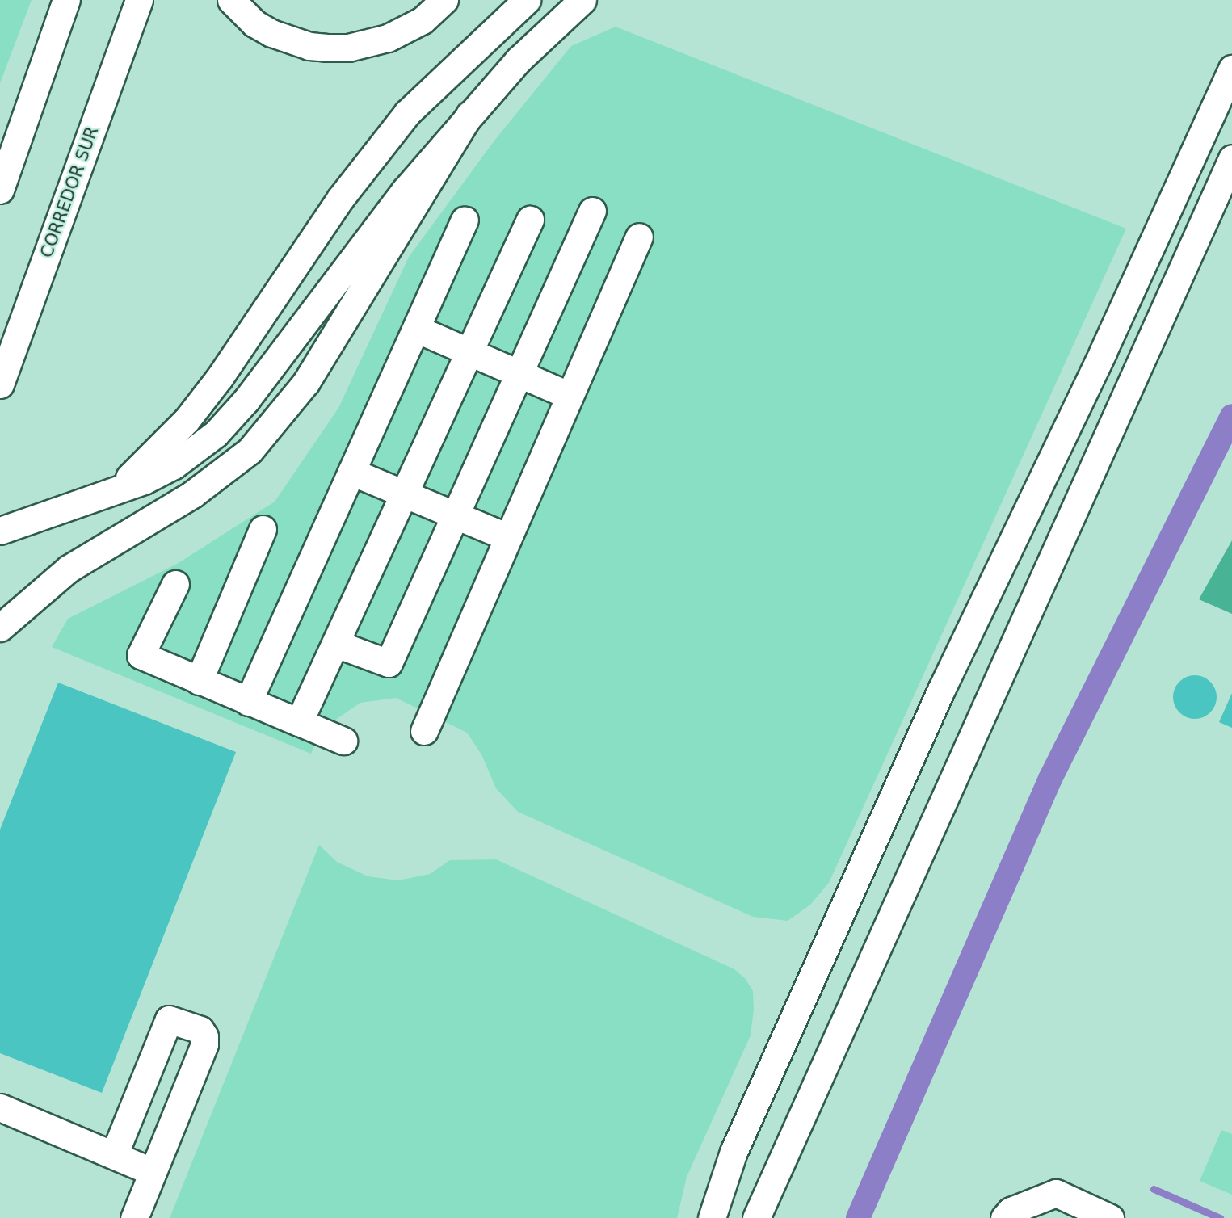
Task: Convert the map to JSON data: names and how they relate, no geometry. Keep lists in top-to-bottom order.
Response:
{
  "streets": {
    "main road": ["CORREDOR SUR"]
  }
}
